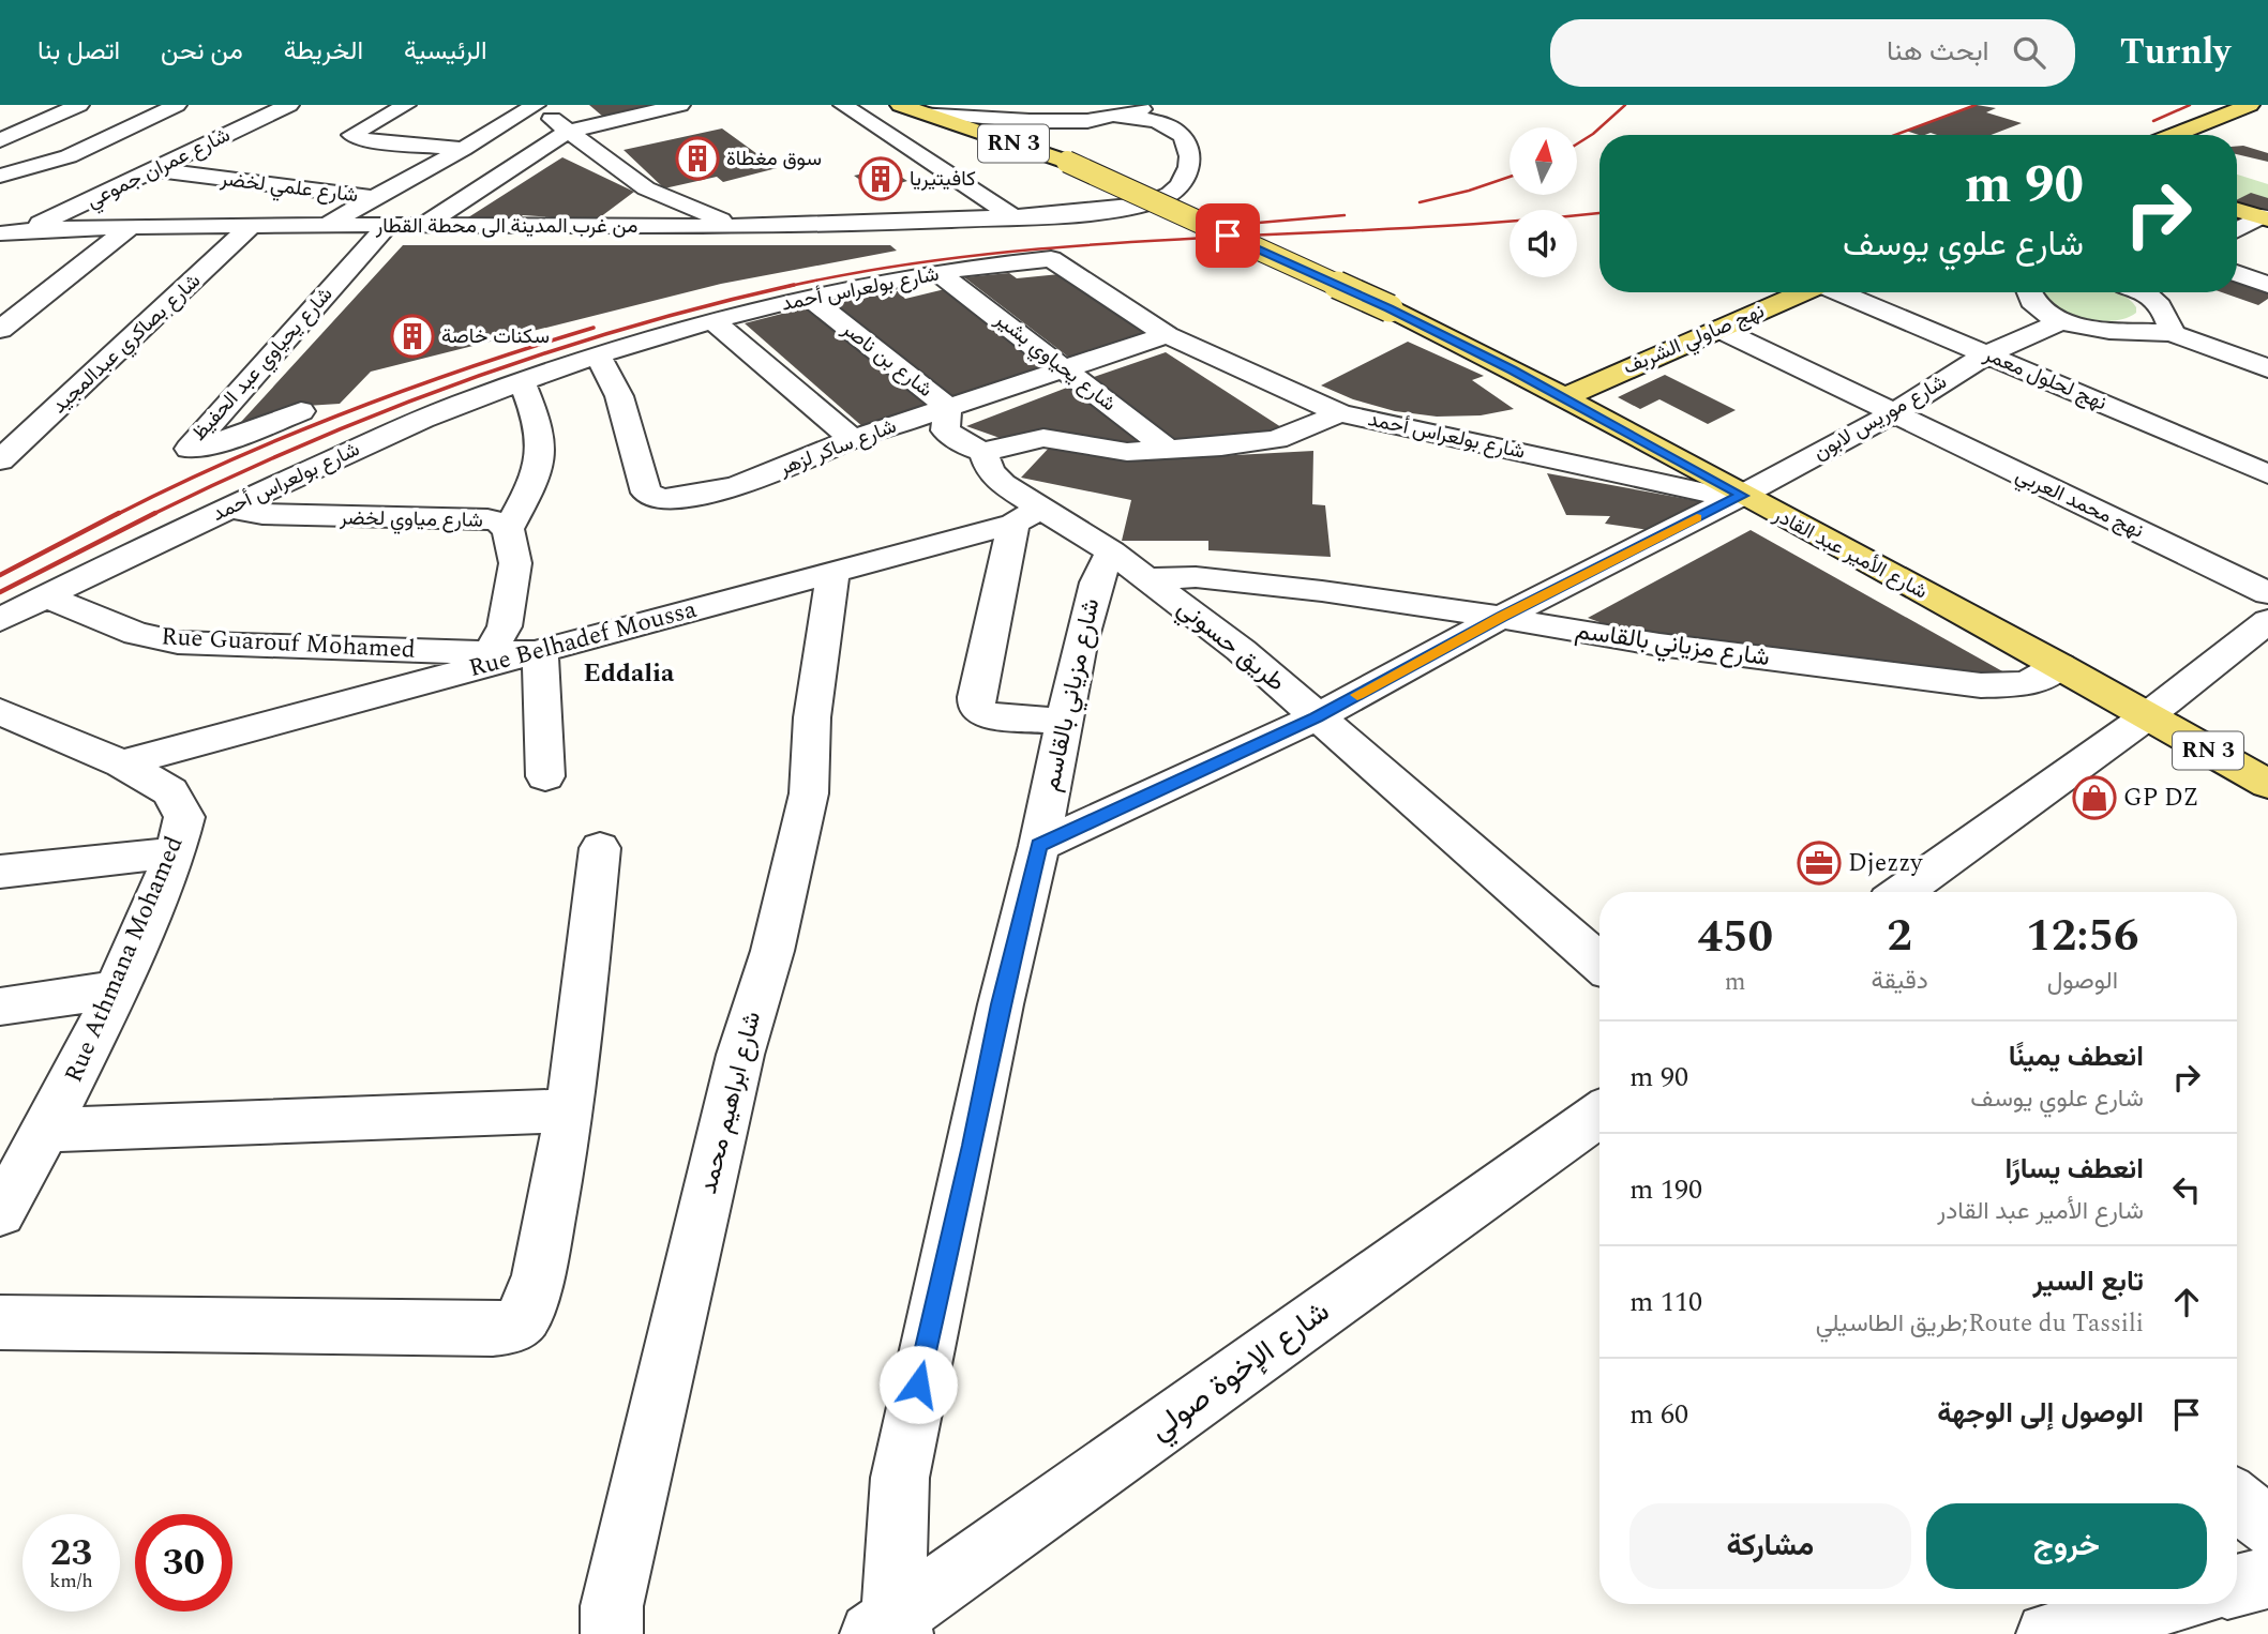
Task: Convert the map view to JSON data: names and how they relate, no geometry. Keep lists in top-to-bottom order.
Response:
{
  "streets": {
    "main road": ["RN 3", "نهج صاولي الشربف", "شارع الأمير عبد القادر"],
    "street": [
      "شارع عمران جموعي",
      "شارع علمي لخضر",
      "من غرب المدينة الى محطة القطار",
      "شارع بولعراس أحمد",
      "شارع بصاكري عبدالمجيد",
      "شارع بن ناصر",
      "شارع يحياوي بشير",
      "شارع يحياوي عبد الحفيظ",
      "نهج لحلول معمر",
      "شارع موريس لابون",
      "شارع ساكر لزهر",
      "نهج محمد العربي",
      "شارع مياوي لخضر",
      "Rue Belhadef Moussa",
      "Rue Guarouf Mohamed",
      "شارع مزياني بالقاسم",
      "طريق حسوني",
      "Rue Athmana Mohamed",
      "شارع ابراهيم محمد",
      "شارع الإخوة صولي"
    ]
  },
  "crossings": [
    ["RN 3", "شارع الأمير عبد القادر"],
    ["شارع عمران جموعي", "شارع علمي لخضر"],
    ["شارع عمران جموعي", "من غرب المدينة الى محطة القطار"],
    ["من غرب المدينة الى محطة القطار", "شارع بصاكري عبدالمجيد"],
    ["من غرب المدينة الى محطة القطار", "شارع يحياوي عبد الحفيظ"],
    ["شارع بولعراس أحمد", "شارع بن ناصر"],
    ["شارع بولعراس أحمد", "شارع يحياوي بشير"],
    ["شارع بولعراس أحمد", "شارع موريس لابون"],
    ["شارع بولعراس أحمد", "شارع ساكر لزهر"],
    ["شارع بولعراس أحمد", "شارع مياوي لخضر"],
    ["شارع بولعراس أحمد", "شارع الأمير عبد القادر"],
    ["شارع بولعراس أحمد", "Rue Guarouf Mohamed"],
    ["نهج صاولي الشربف", "نهج محمد العربي"],
    ["نهج صاولي الشربف", "شارع الأمير عبد القادر"],
    ["شارع بن ناصر", "شارع ساكر لزهر"],
    ["شارع بن ناصر", "طريق حسوني"],
    ["شارع يحياوي بشير", "شارع ساكر لزهر"],
    ["نهج لحلول معمر", "شارع موريس لابون"],
    ["شارع موريس لابون", "نهج محمد العربي"],
    ["شارع موريس لابون", "شارع الأمير عبد القادر"],
    ["شارع موريس لابون", "شارع مزياني بالقاسم"],
    ["شارع موريس لابون", "طريق حسوني"],
    ["شارع مياوي لخضر", "Rue Guarouf Mohamed"],
    ["شارع الأمير عبد القادر", "شارع مزياني بالقاسم"],
    ["Rue Belhadef Moussa", "Rue Guarouf Mohamed"],
    ["Rue Belhadef Moussa", "طريق حسوني"],
    ["Rue Belhadef Moussa", "Rue Athmana Mohamed"],
    ["Rue Belhadef Moussa", "شارع ابراهيم محمد"],
    ["شارع مزياني بالقاسم", "طريق حسوني"],
    ["شارع مزياني بالقاسم", "شارع الإخوة صولي"]
  ],
  "districts": ["Eddalia"],
  "places": {
    "building": ["سوق مغطاة", "كافيتيريا", "سكنات خاصة"],
    "shop": ["GP DZ"],
    "office": ["Djezzy"]
  },
  "north": "top",
  "page": {
    "header": "Turnly",
    "search": "ابحث هنا",
    "nav": [
      "الرئيسية",
      "الخريطة",
      "من نحن",
      "اتصل بنا"
    ],
    "turn": ["90 m", "شارع علوي يوسف"],
    "eta": [
      "12:56",
      "الوصول",
      "2",
      "دقيقة",
      "450",
      "m"
    ],
    "list": [
      {
        "name": "انعطف يمينًا",
        "note": "شارع علوي يوسف",
        "value": "90 m"
      },
      {
        "name": "انعطف يسارًا",
        "note": "شارع الأمير عبد القادر",
        "value": "190 m"
      },
      {
        "name": "تابع السير",
        "note": "Route du Tassili;طريق الطاسيلي",
        "value": "110 m"
      },
      {
        "name": "الوصول إلى الوجهة",
        "value": "60 m"
      }
    ],
    "buttons": ["خروج", "مشاركة"],
    "speed": "23 km/h",
    "limit": "30"
  }
}
